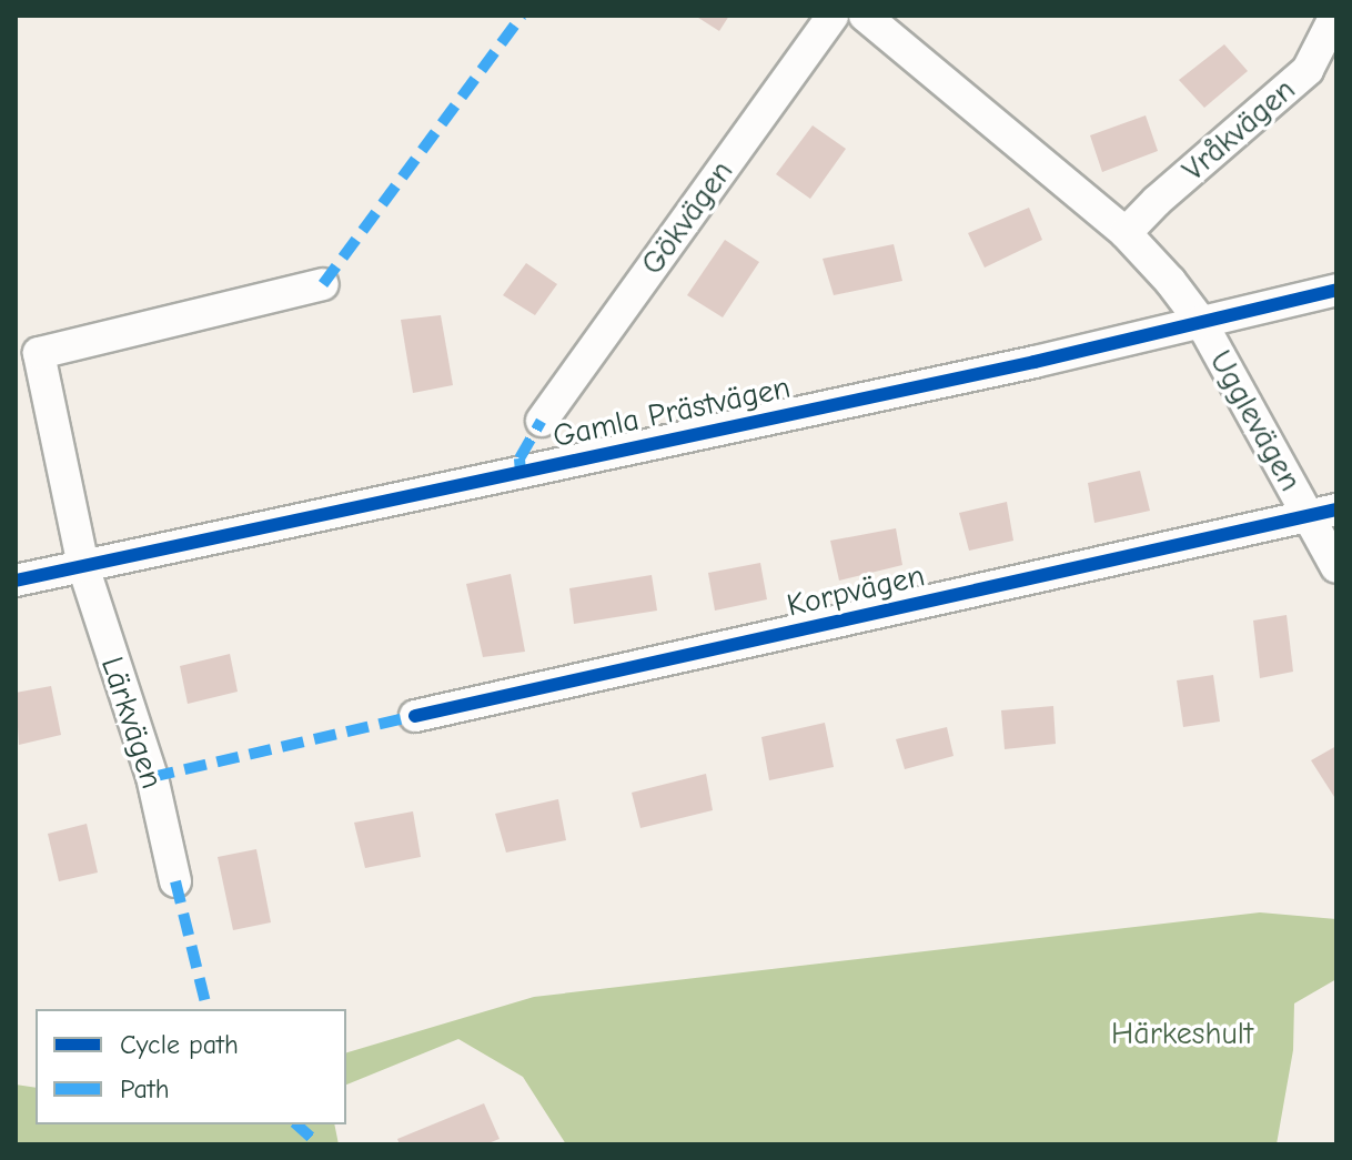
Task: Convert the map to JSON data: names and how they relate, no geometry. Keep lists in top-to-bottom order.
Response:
{
  "streets": {
    "street": [
      "Vråkvägen",
      "Gökvägen",
      "Gamla Prästvägen",
      "Ugglevägen",
      "Korpvägen",
      "Lärkvägen"
    ]
  },
  "crossings": [
    ["Gamla Prästvägen", "Ugglevägen"],
    ["Gamla Prästvägen", "Lärkvägen"],
    ["Ugglevägen", "Korpvägen"]
  ],
  "parks": ["Härkeshult"],
  "legend": ["Cycle path", "Path"]
}
